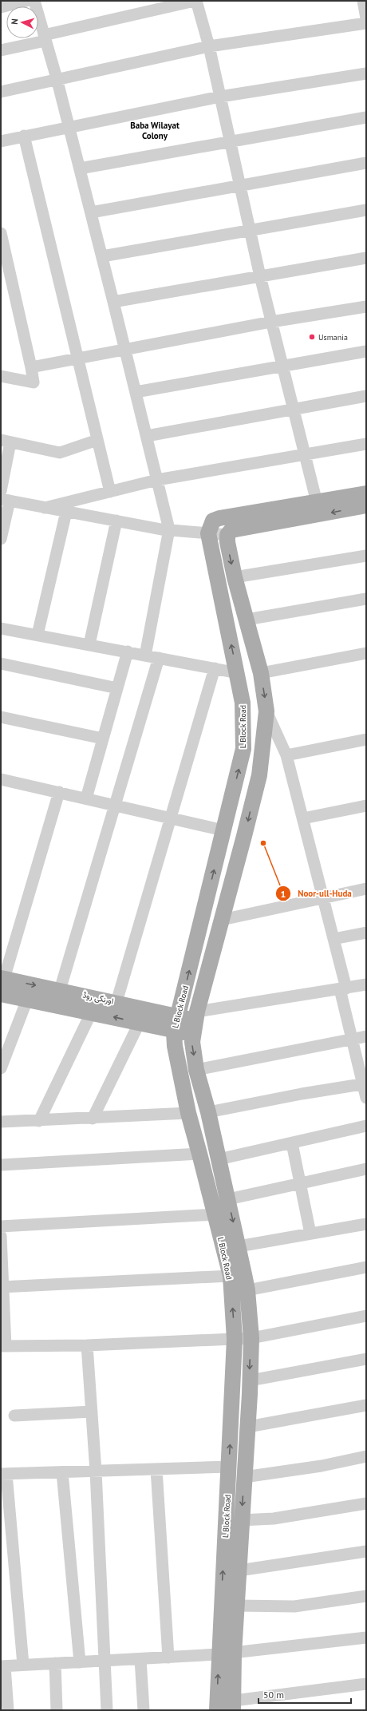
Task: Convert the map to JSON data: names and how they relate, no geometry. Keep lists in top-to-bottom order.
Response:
{
  "streets": {
    "main road": ["L Block Road", "اورنگی روڈ"]
  },
  "crossings": [
    ["L Block Road", "اورنگی روڈ"]
  ],
  "districts": ["Baba Wilayat Colony"],
  "places": ["Usmania", "Noor-ull-Huda"],
  "scale_bar": "50 m",
  "north": "left"
}
